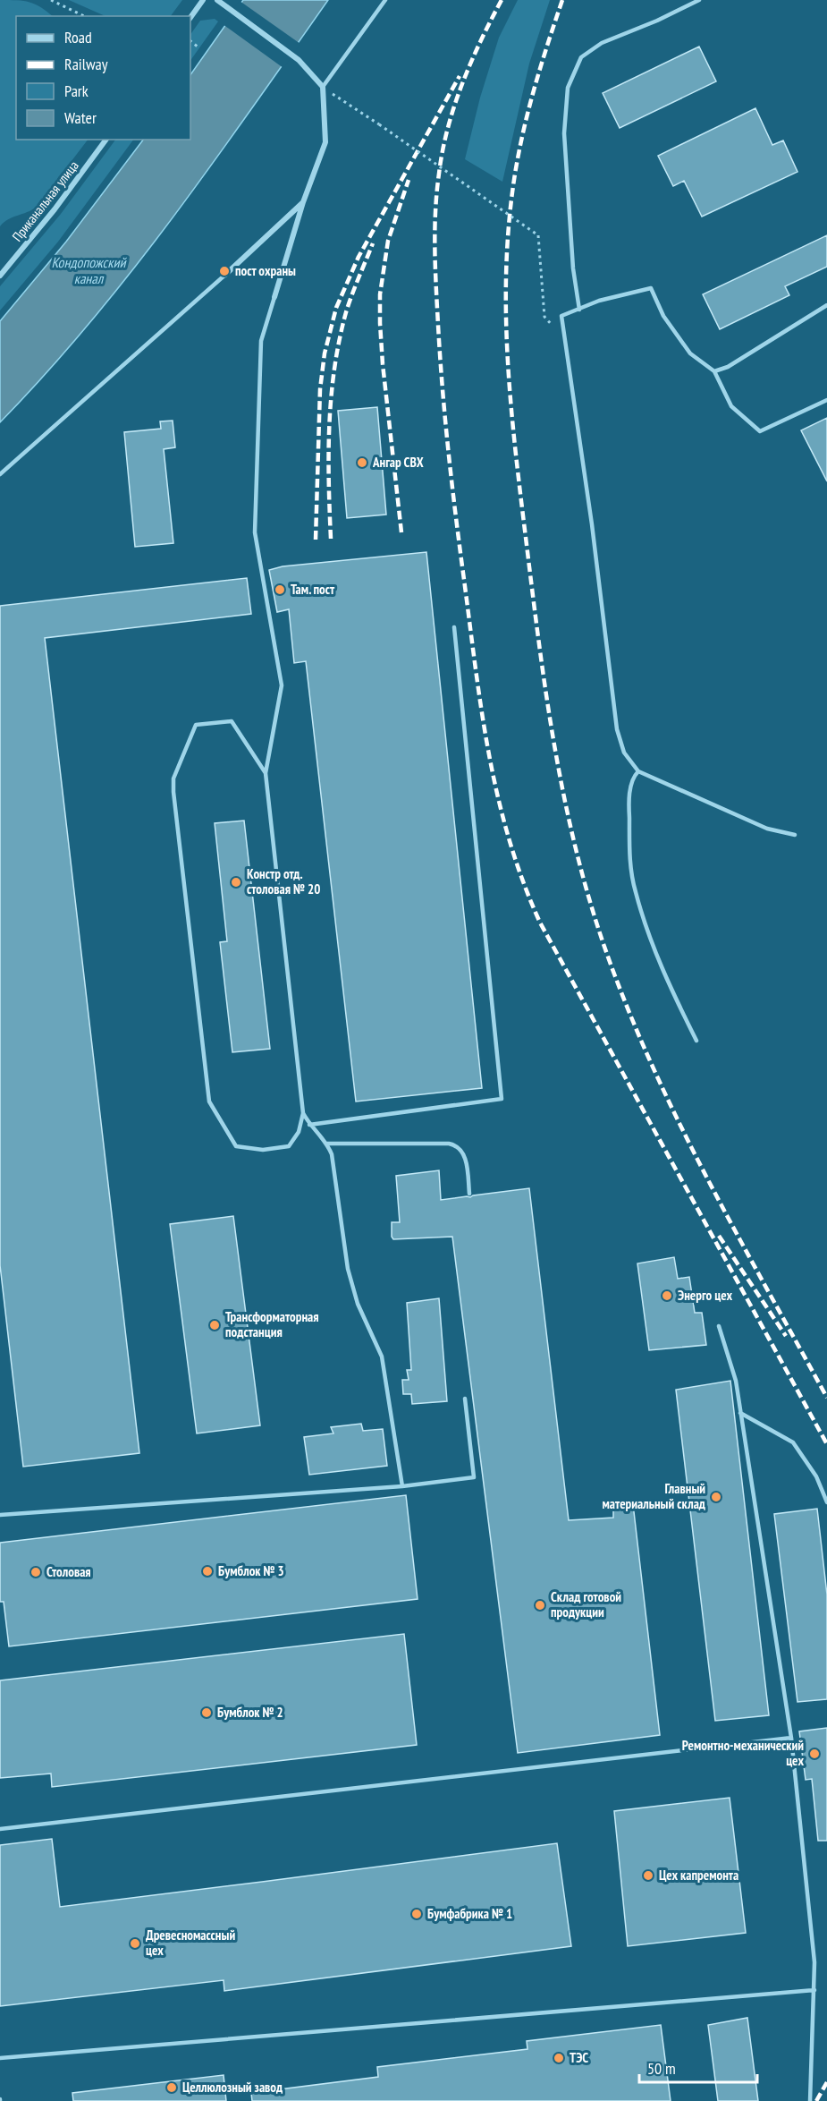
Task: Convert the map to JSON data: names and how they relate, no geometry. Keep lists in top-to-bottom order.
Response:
{
  "streets": {
    "street": ["Приканальная улица"]
  },
  "water": ["Кондопожский канал"],
  "places": [
    "пост охраны",
    "Ангар СВХ",
    "Там. пост",
    "Констр отд. столовая № 20",
    "Энерго цех",
    "Трансформаторная подстанция",
    "Главный материальный склад",
    "Бумблок № 3",
    "Столовая",
    "Склад готовой продукции",
    "Бумблок № 2",
    "Ремонтно-механический цех",
    "Цех капремонта",
    "Бумфабрика № 1",
    "Древесномассный цех",
    "ТЭС",
    "Целлюлозный завод"
  ],
  "legend": [
    "Road",
    "Railway",
    "Park",
    "Water"
  ],
  "scale_bar": "50 m"
}
